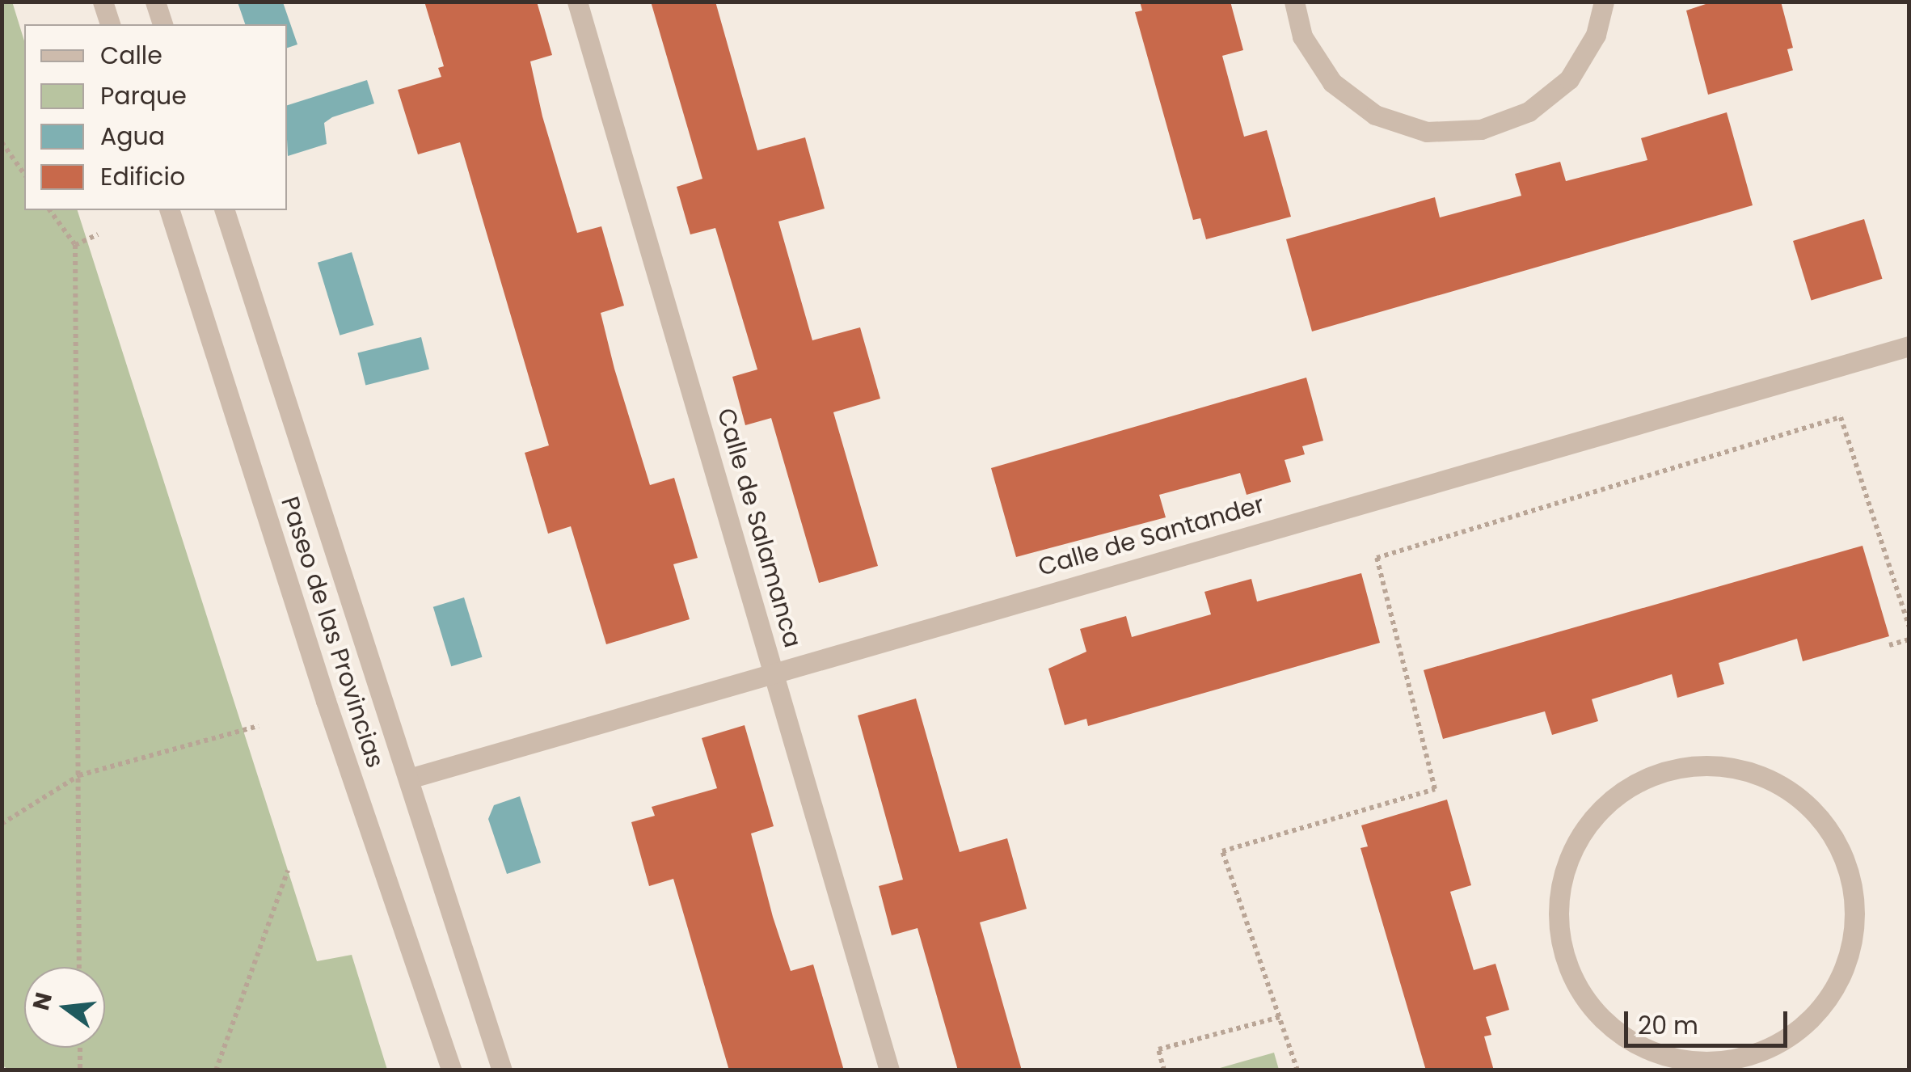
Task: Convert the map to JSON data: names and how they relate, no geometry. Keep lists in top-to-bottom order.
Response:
{
  "streets": {
    "street": ["Calle de Salamanca", "Calle de Santander", "Paseo de las Provincias"]
  },
  "crossings": [
    ["Calle de Salamanca", "Calle de Santander"],
    ["Calle de Santander", "Paseo de las Provincias"]
  ],
  "legend": [
    "Calle",
    "Parque",
    "Agua",
    "Edificio"
  ],
  "scale_bar": "20 m",
  "north": "left"
}
